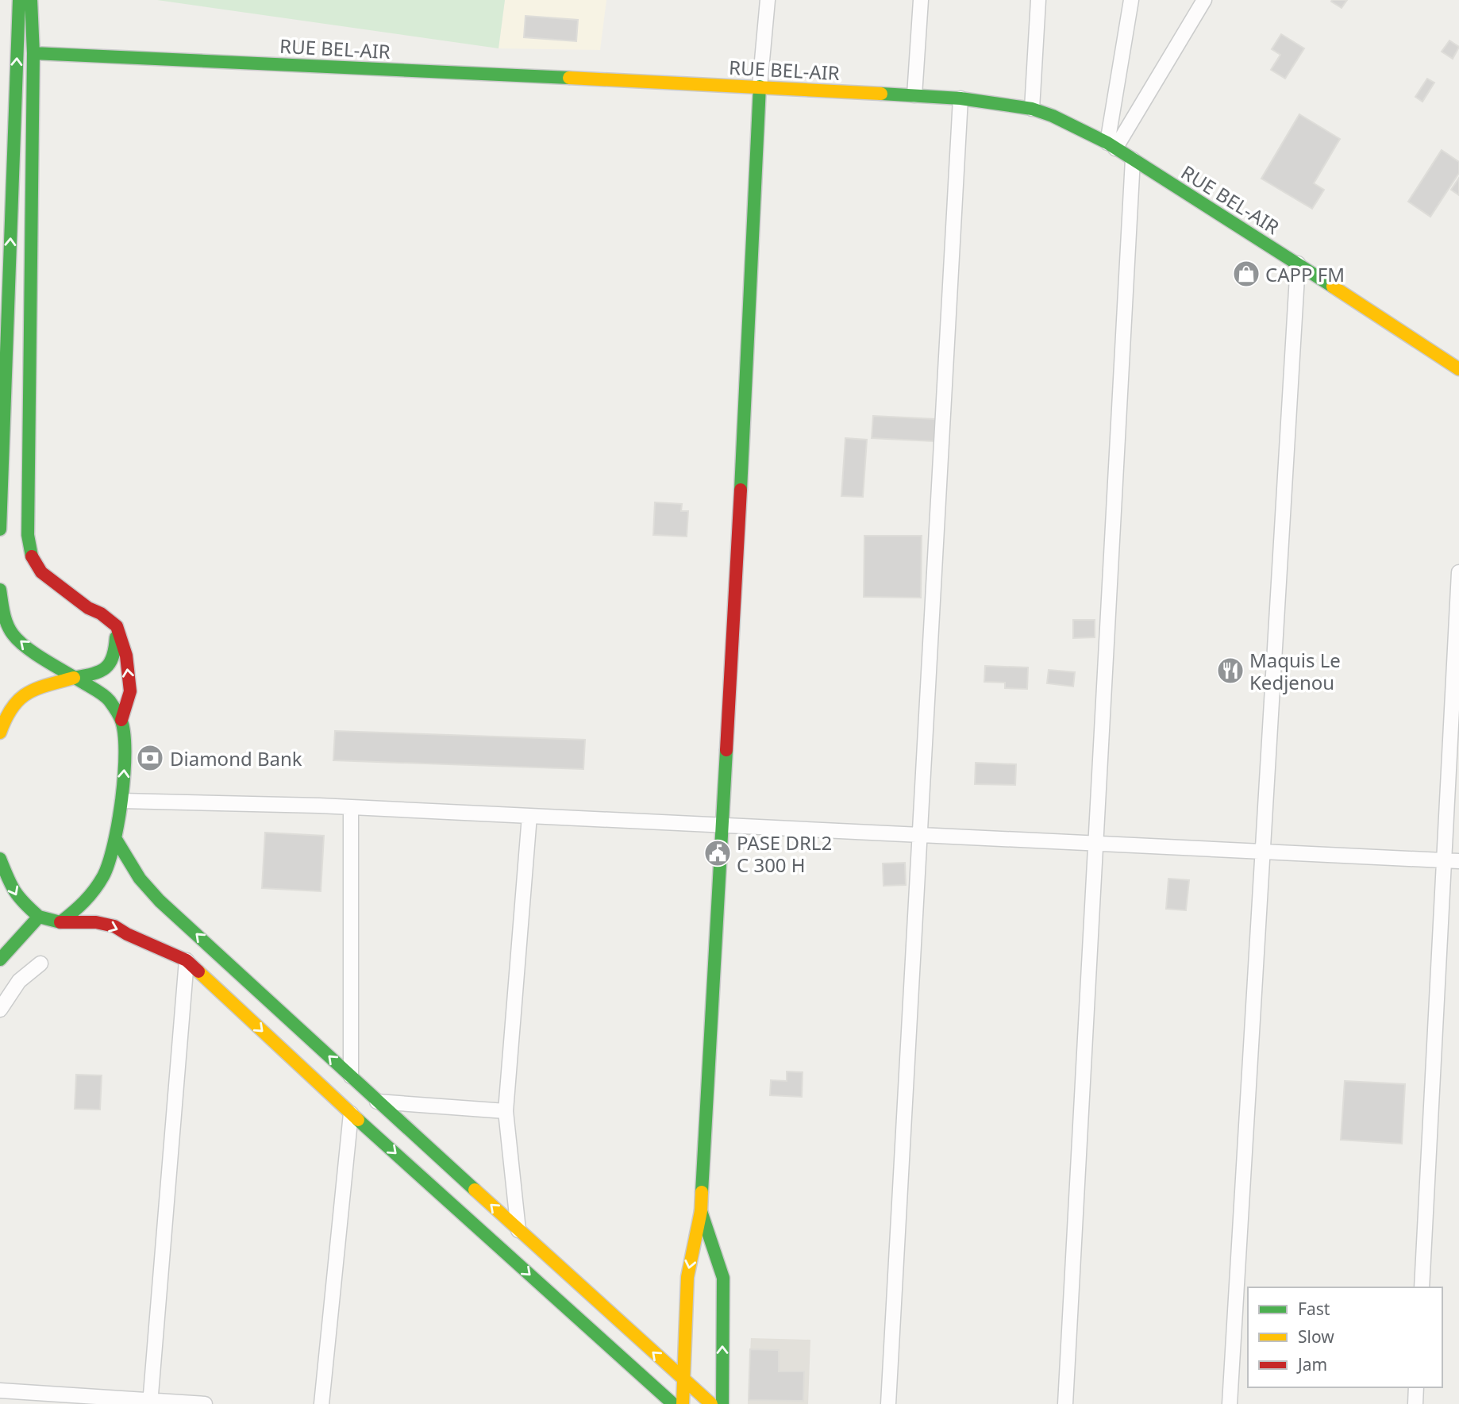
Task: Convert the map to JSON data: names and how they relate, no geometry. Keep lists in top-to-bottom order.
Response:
{
  "streets": {
    "main road": ["RUE BEL-AIR"]
  },
  "places": {
    "shop": ["CAPP FM"],
    "restaurant": ["Maquis Le Kedjenou"],
    "bank": ["Diamond Bank"],
    "public building": ["PASE DRL2 C 300 H"]
  },
  "legend": ["Fast", "Slow", "Jam"]
}
